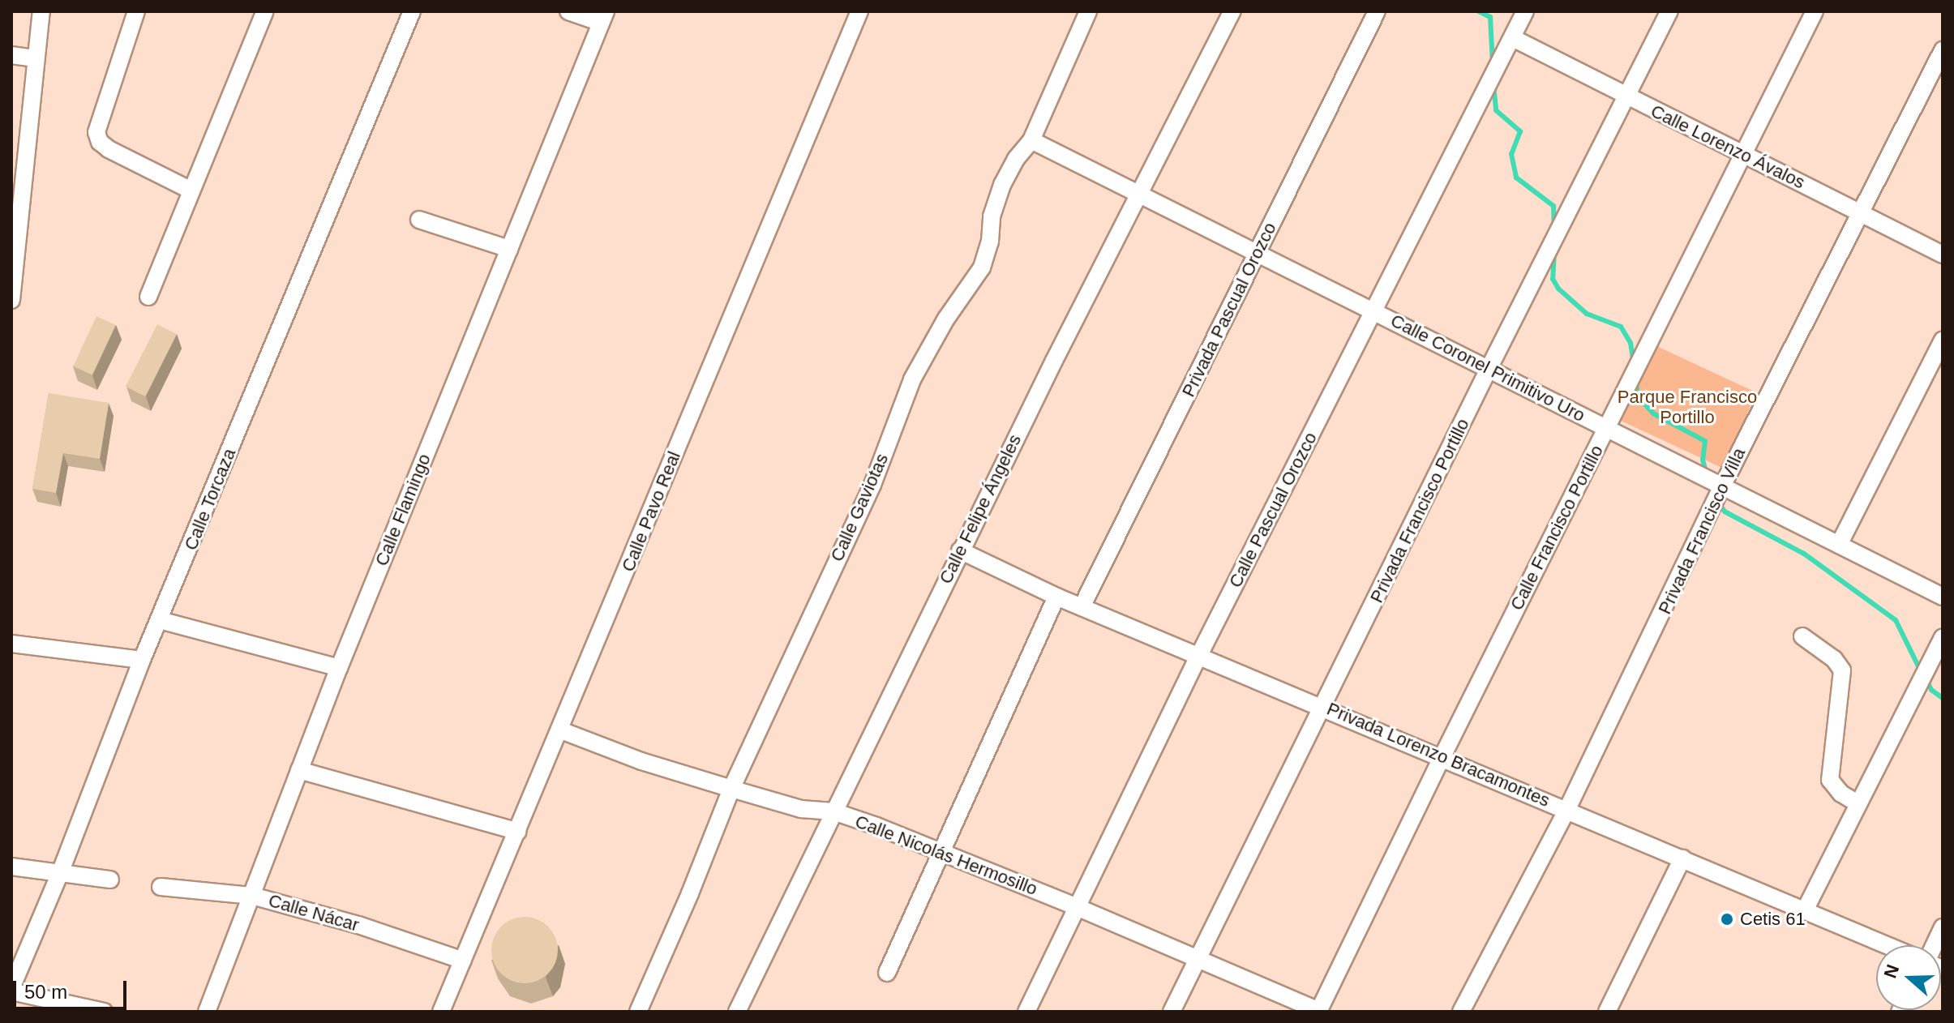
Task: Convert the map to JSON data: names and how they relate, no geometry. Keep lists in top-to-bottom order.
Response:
{
  "streets": {
    "street": [
      "Calle Lorenzo Ávalos",
      "Privada Pascual Orozco",
      "Calle Coronel Primitivo Uro",
      "Calle Torcaza",
      "Calle Gaviotas",
      "Calle Felipe Ángeles",
      "Calle Flamingo",
      "Calle Pascual Orozco",
      "Privada Francisco Portillo",
      "Calle Pavo Real",
      "Calle Francisco Portillo",
      "Privada Francisco Villa",
      "Privada Lorenzo Bracamontes",
      "Calle Nicolás Hermosillo",
      "Calle Nácar"
    ]
  },
  "crossings": [
    ["Calle Lorenzo Ávalos", "Calle Pascual Orozco"],
    ["Calle Lorenzo Ávalos", "Privada Francisco Portillo"],
    ["Calle Lorenzo Ávalos", "Calle Francisco Portillo"],
    ["Calle Lorenzo Ávalos", "Privada Francisco Villa"],
    ["Privada Pascual Orozco", "Calle Coronel Primitivo Uro"],
    ["Privada Pascual Orozco", "Privada Lorenzo Bracamontes"],
    ["Calle Coronel Primitivo Uro", "Calle Gaviotas"],
    ["Calle Coronel Primitivo Uro", "Calle Felipe Ángeles"],
    ["Calle Coronel Primitivo Uro", "Calle Pascual Orozco"],
    ["Calle Coronel Primitivo Uro", "Privada Francisco Portillo"],
    ["Calle Coronel Primitivo Uro", "Calle Francisco Portillo"],
    ["Calle Coronel Primitivo Uro", "Privada Francisco Villa"],
    ["Calle Gaviotas", "Calle Nicolás Hermosillo"],
    ["Calle Felipe Ángeles", "Privada Lorenzo Bracamontes"],
    ["Calle Felipe Ángeles", "Calle Nicolás Hermosillo"],
    ["Calle Flamingo", "Calle Nácar"],
    ["Calle Pascual Orozco", "Privada Lorenzo Bracamontes"],
    ["Calle Pascual Orozco", "Calle Nicolás Hermosillo"],
    ["Privada Francisco Portillo", "Privada Lorenzo Bracamontes"],
    ["Privada Francisco Portillo", "Calle Nicolás Hermosillo"],
    ["Calle Pavo Real", "Calle Nicolás Hermosillo"],
    ["Calle Pavo Real", "Calle Nácar"],
    ["Calle Francisco Portillo", "Privada Lorenzo Bracamontes"],
    ["Calle Francisco Portillo", "Calle Nicolás Hermosillo"],
    ["Privada Francisco Villa", "Privada Lorenzo Bracamontes"]
  ],
  "parks": ["Parque Francisco Portillo"],
  "places": ["Cetis 61"],
  "scale_bar": "50 m",
  "north": "left"
}
